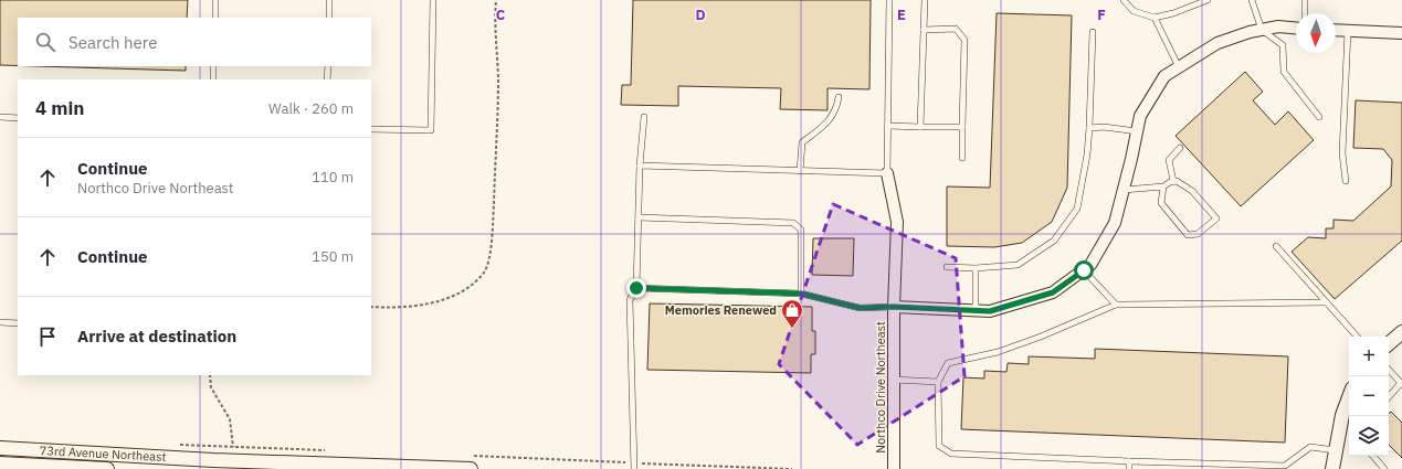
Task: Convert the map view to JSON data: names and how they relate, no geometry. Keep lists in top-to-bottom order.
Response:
{
  "streets": {
    "street": ["Northco Drive Northeast", "73rd Avenue Northeast"]
  },
  "places": {
    "shop": ["Memories Renewed"]
  },
  "north": "bottom",
  "page": {
    "search": "Search here",
    "heading": ["4 min", "Walk · 260 m"],
    "list": [
      ["Continue", "Northco Drive Northeast", "110 m"],
      ["Continue", "150 m"],
      "Arrive at destination"
    ],
    "map_buttons": ["+", "−"]
  },
  "grid": {
    "columns": [
      "C",
      "D",
      "E",
      "F"
    ]
  }
}
